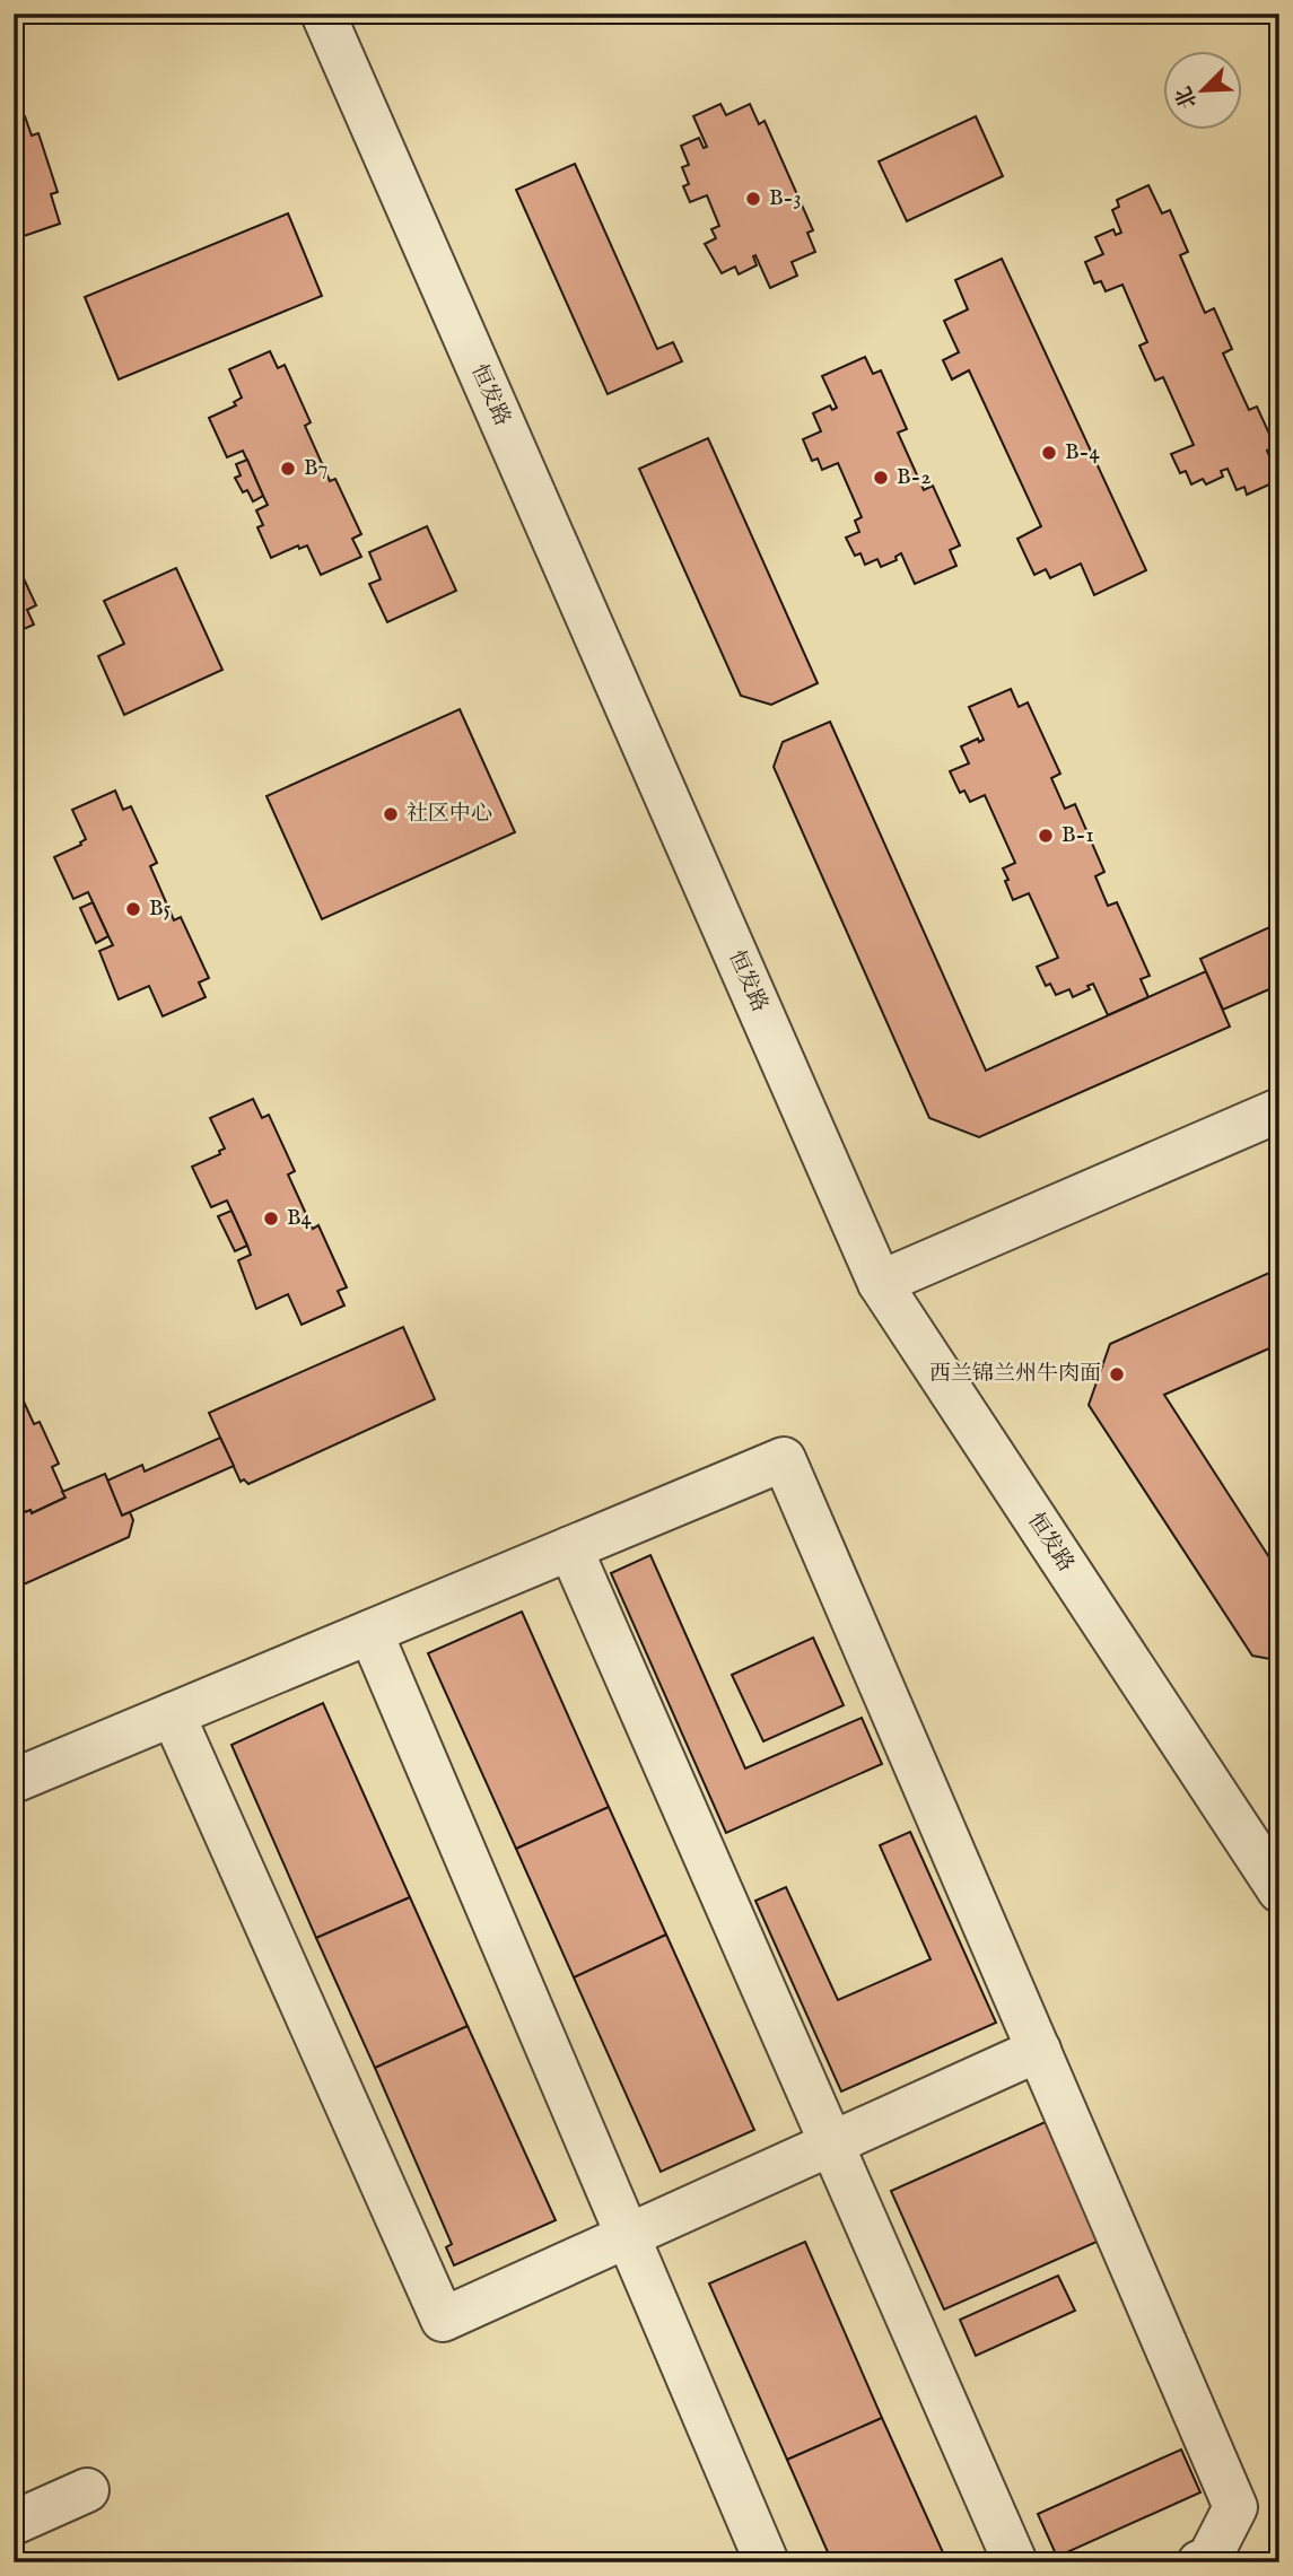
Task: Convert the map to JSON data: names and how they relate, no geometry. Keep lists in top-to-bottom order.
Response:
{
  "streets": {
    "street": ["恒发路"]
  },
  "places": [
    "B-3",
    "B-4",
    "B7",
    "B-2",
    "社区中心",
    "B-1",
    "B5",
    "B4",
    "西兰锦兰州牛肉面"
  ],
  "north": "bottom left"
}
